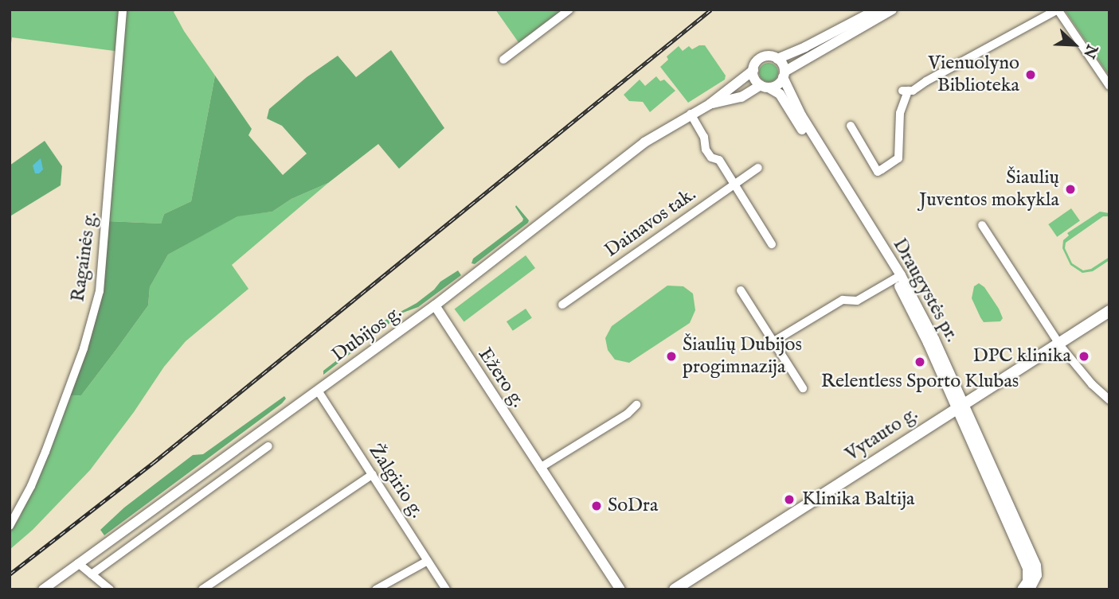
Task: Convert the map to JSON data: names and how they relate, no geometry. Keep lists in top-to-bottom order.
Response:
{
  "streets": {
    "highway": ["Vytauto g."],
    "main road": ["Draugystės pr.", "Dubijos g.", "Ežero g."],
    "street": ["Dainavos tak.", "Ragainės g.", "Žalgirio g."]
  },
  "crossings": [
    ["Draugystės pr.", "Dubijos g."],
    ["Draugystės pr.", "Vytauto g."],
    ["Dubijos g.", "Ežero g."],
    ["Dubijos g.", "Žalgirio g."]
  ],
  "places": [
    "Vienuolyno Biblioteka",
    "Šiaulių Juventos mokykla",
    "Šiaulių Dubijos progimnazija",
    "DPC klinika",
    "Relentless Sporto Klubas",
    "Klinika Baltija",
    "SoDra"
  ],
  "north": "bottom right"
}
